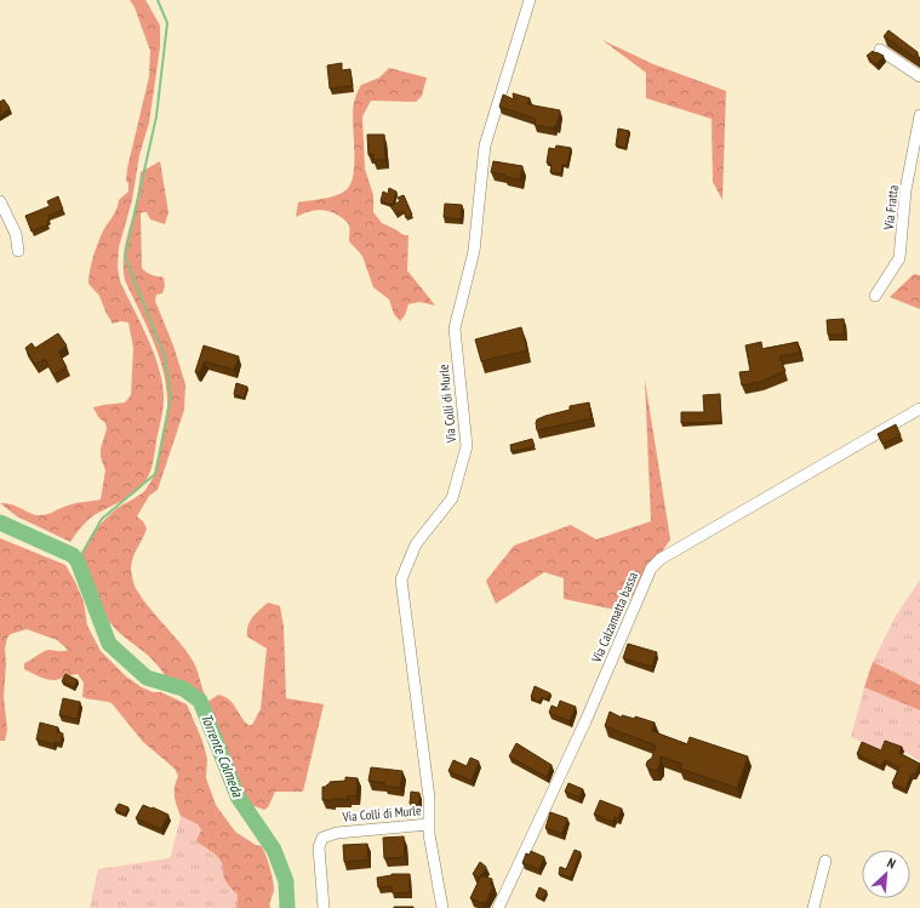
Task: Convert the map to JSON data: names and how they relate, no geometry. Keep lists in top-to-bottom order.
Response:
{
  "streets": {
    "street": ["Via Fratta", "Via Colli di Murle", "Via Calzamatta bassa"]
  },
  "water": ["Torrente Colmeda"],
  "north": "top right"
}
